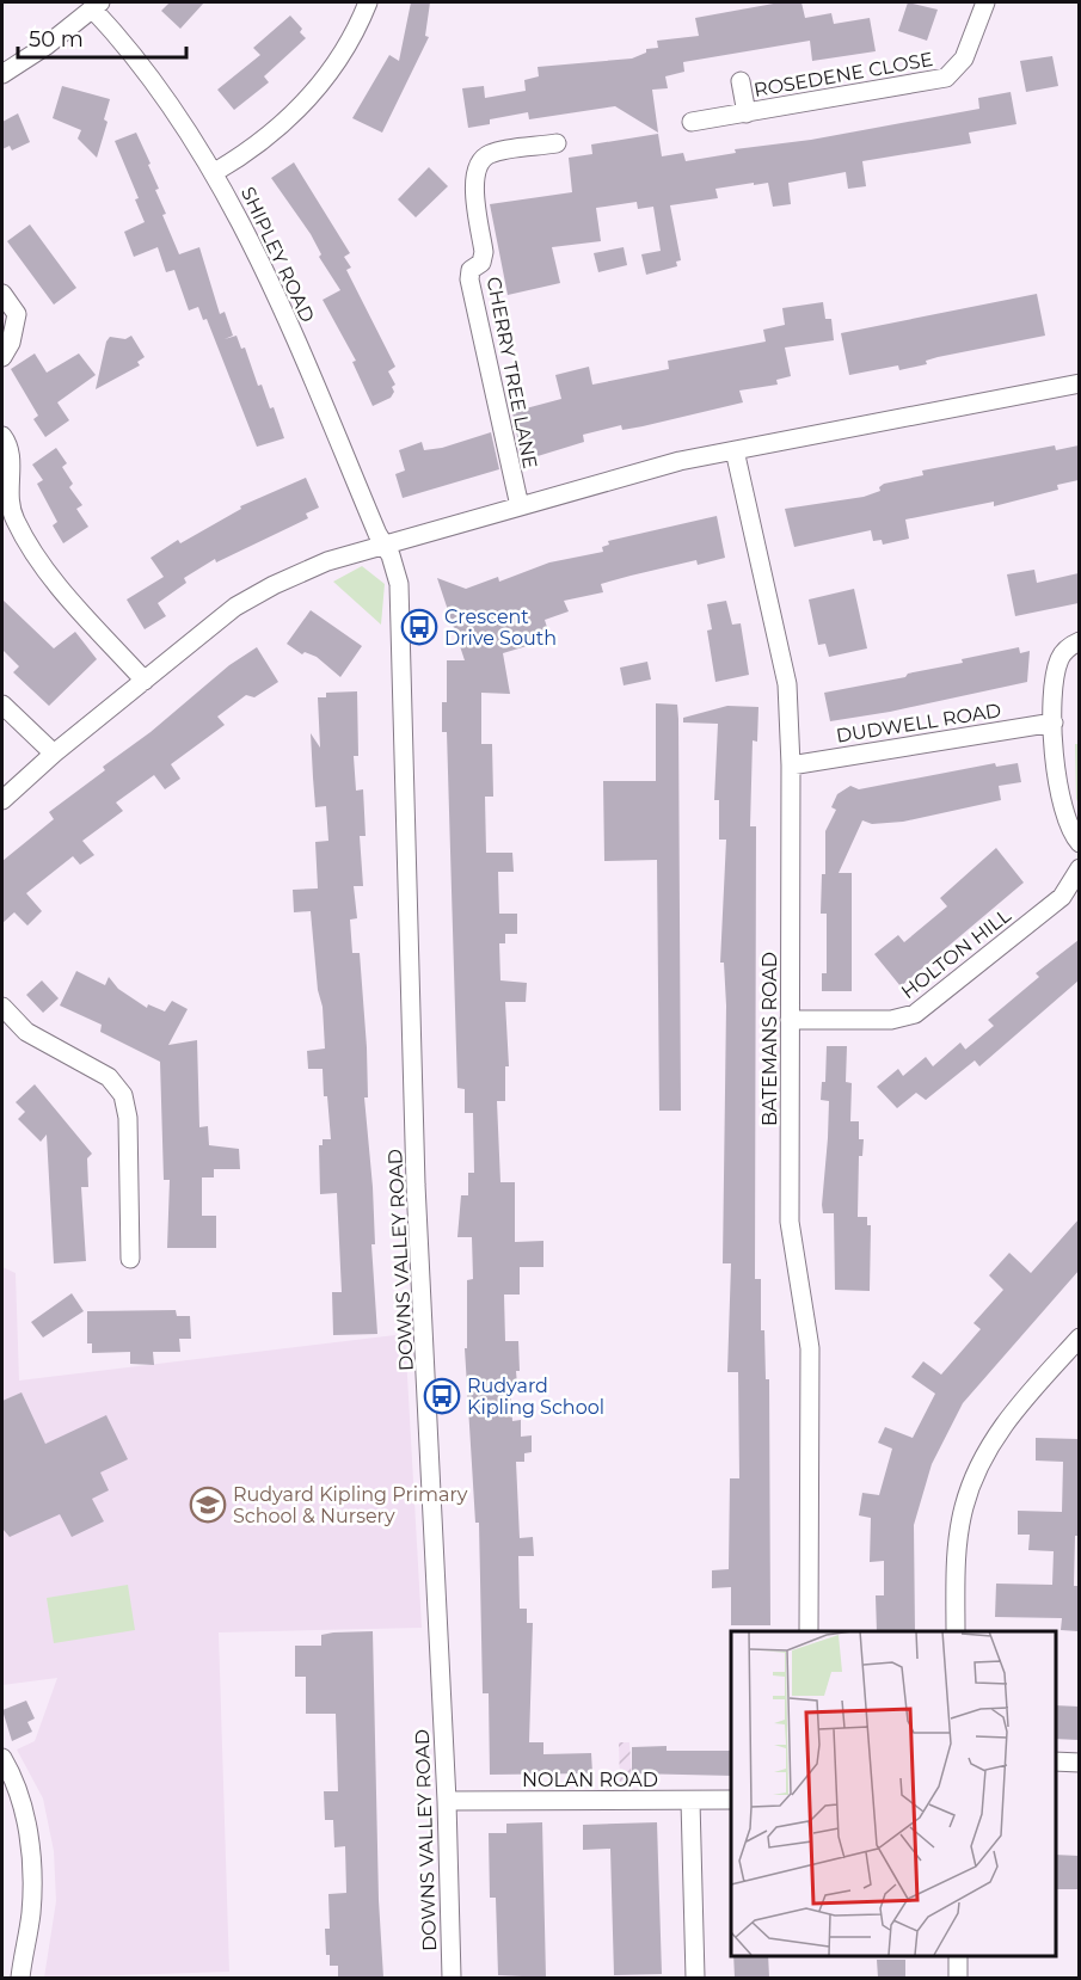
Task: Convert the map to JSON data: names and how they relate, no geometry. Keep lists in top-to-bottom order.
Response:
{
  "streets": {
    "street": [
      "ROSEDENE CLOSE",
      "SHIPLEY ROAD",
      "CHERRY TREE LANE",
      "DUDWELL ROAD",
      "HOLTON HILL",
      "BATEMANS ROAD",
      "DOWNS VALLEY ROAD",
      "NOLAN ROAD"
    ]
  },
  "crossings": [
    ["SHIPLEY ROAD", "DOWNS VALLEY ROAD"],
    ["DUDWELL ROAD", "BATEMANS ROAD"],
    ["HOLTON HILL", "BATEMANS ROAD"],
    ["DOWNS VALLEY ROAD", "NOLAN ROAD"]
  ],
  "places": {
    "bus stop": ["Crescent Drive South", "Rudyard Kipling School"],
    "school or university": ["Rudyard Kipling Primary School & Nursery"]
  },
  "scale_bar": "50 m"
}
